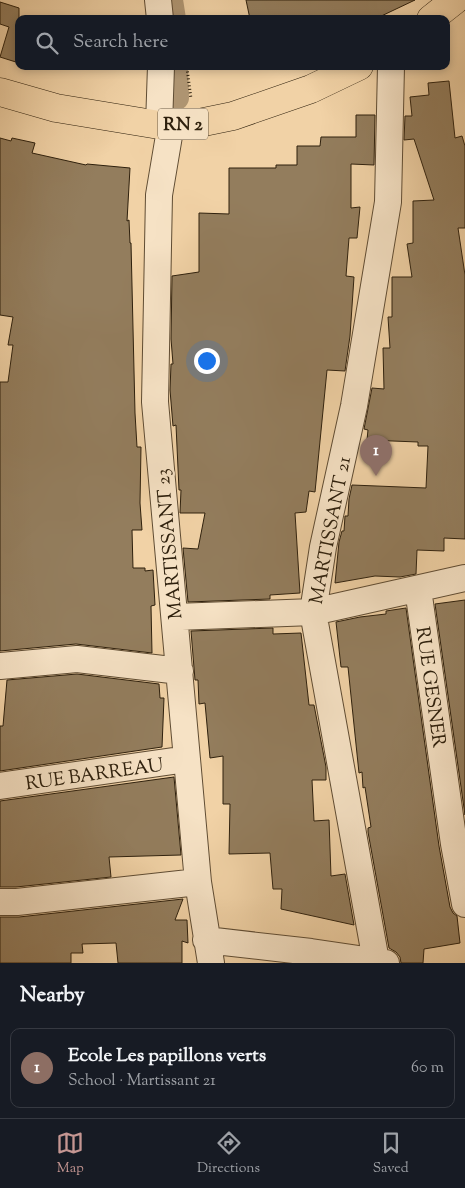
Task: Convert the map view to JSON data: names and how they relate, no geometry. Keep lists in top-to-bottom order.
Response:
{
  "streets": {
    "main road": ["RN 2"],
    "street": [
      "MARTISSANT 21",
      "MARTISSANT 23",
      "RUE GESNER",
      "RUE BARREAU"
    ]
  },
  "crossings": [
    ["RN 2", "MARTISSANT 23"],
    ["MARTISSANT 23", "RUE BARREAU"]
  ],
  "page": {
    "search": "Search here",
    "pins": "1",
    "heading": "Nearby",
    "list": [
      {
        "mark": "1",
        "name": "Ecole Les papillons verts",
        "note": "School · Martissant 21",
        "value": "60 m"
      }
    ],
    "nav": ["Map", "Directions", "Saved"]
  }
}
